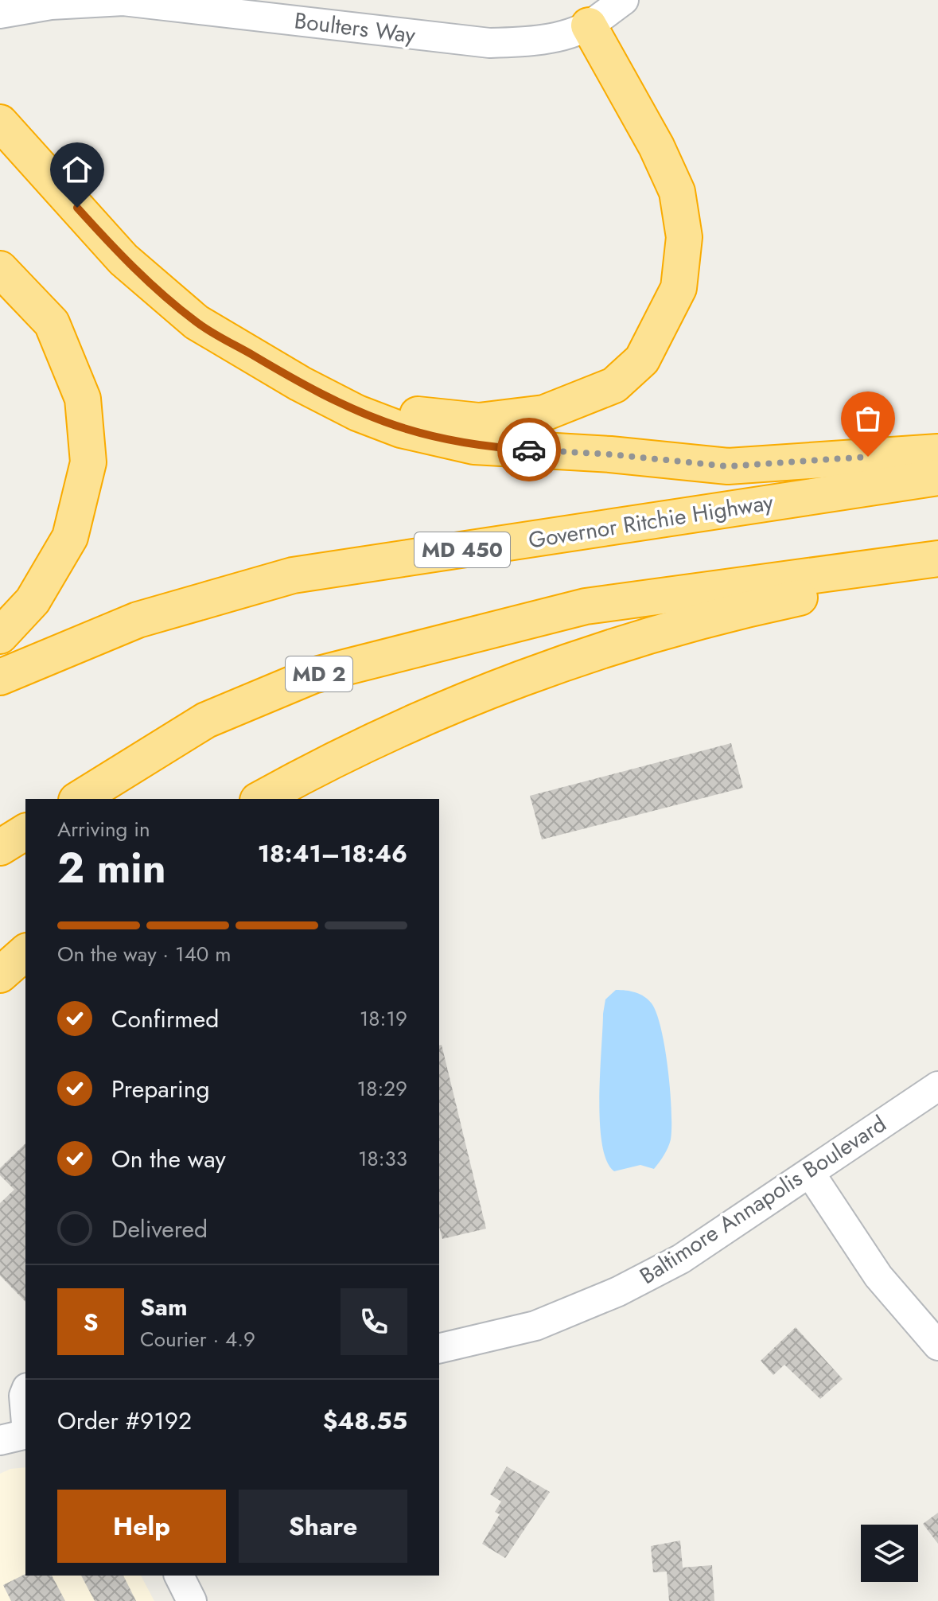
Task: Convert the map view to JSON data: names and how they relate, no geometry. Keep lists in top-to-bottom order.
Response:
{
  "streets": {
    "highway": ["Governor Ritchie Highway", "MD 450", "MD 2"],
    "street": ["Boulters Way", "Baltimore Annapolis Boulevard"]
  },
  "page": {
    "heading": ["2 min", "Arriving in", "18:41–18:46"],
    "panel": [
      "Sam",
      "Courier · 4.9",
      "Order #9192",
      "$48.55"
    ],
    "bar": "On the way · 140 m",
    "list": [
      ["Confirmed", "18:19"],
      ["Preparing", "18:29"],
      ["On the way", "18:33"],
      "Delivered"
    ],
    "round": "S",
    "buttons": ["Help", "Share"]
  }
}
